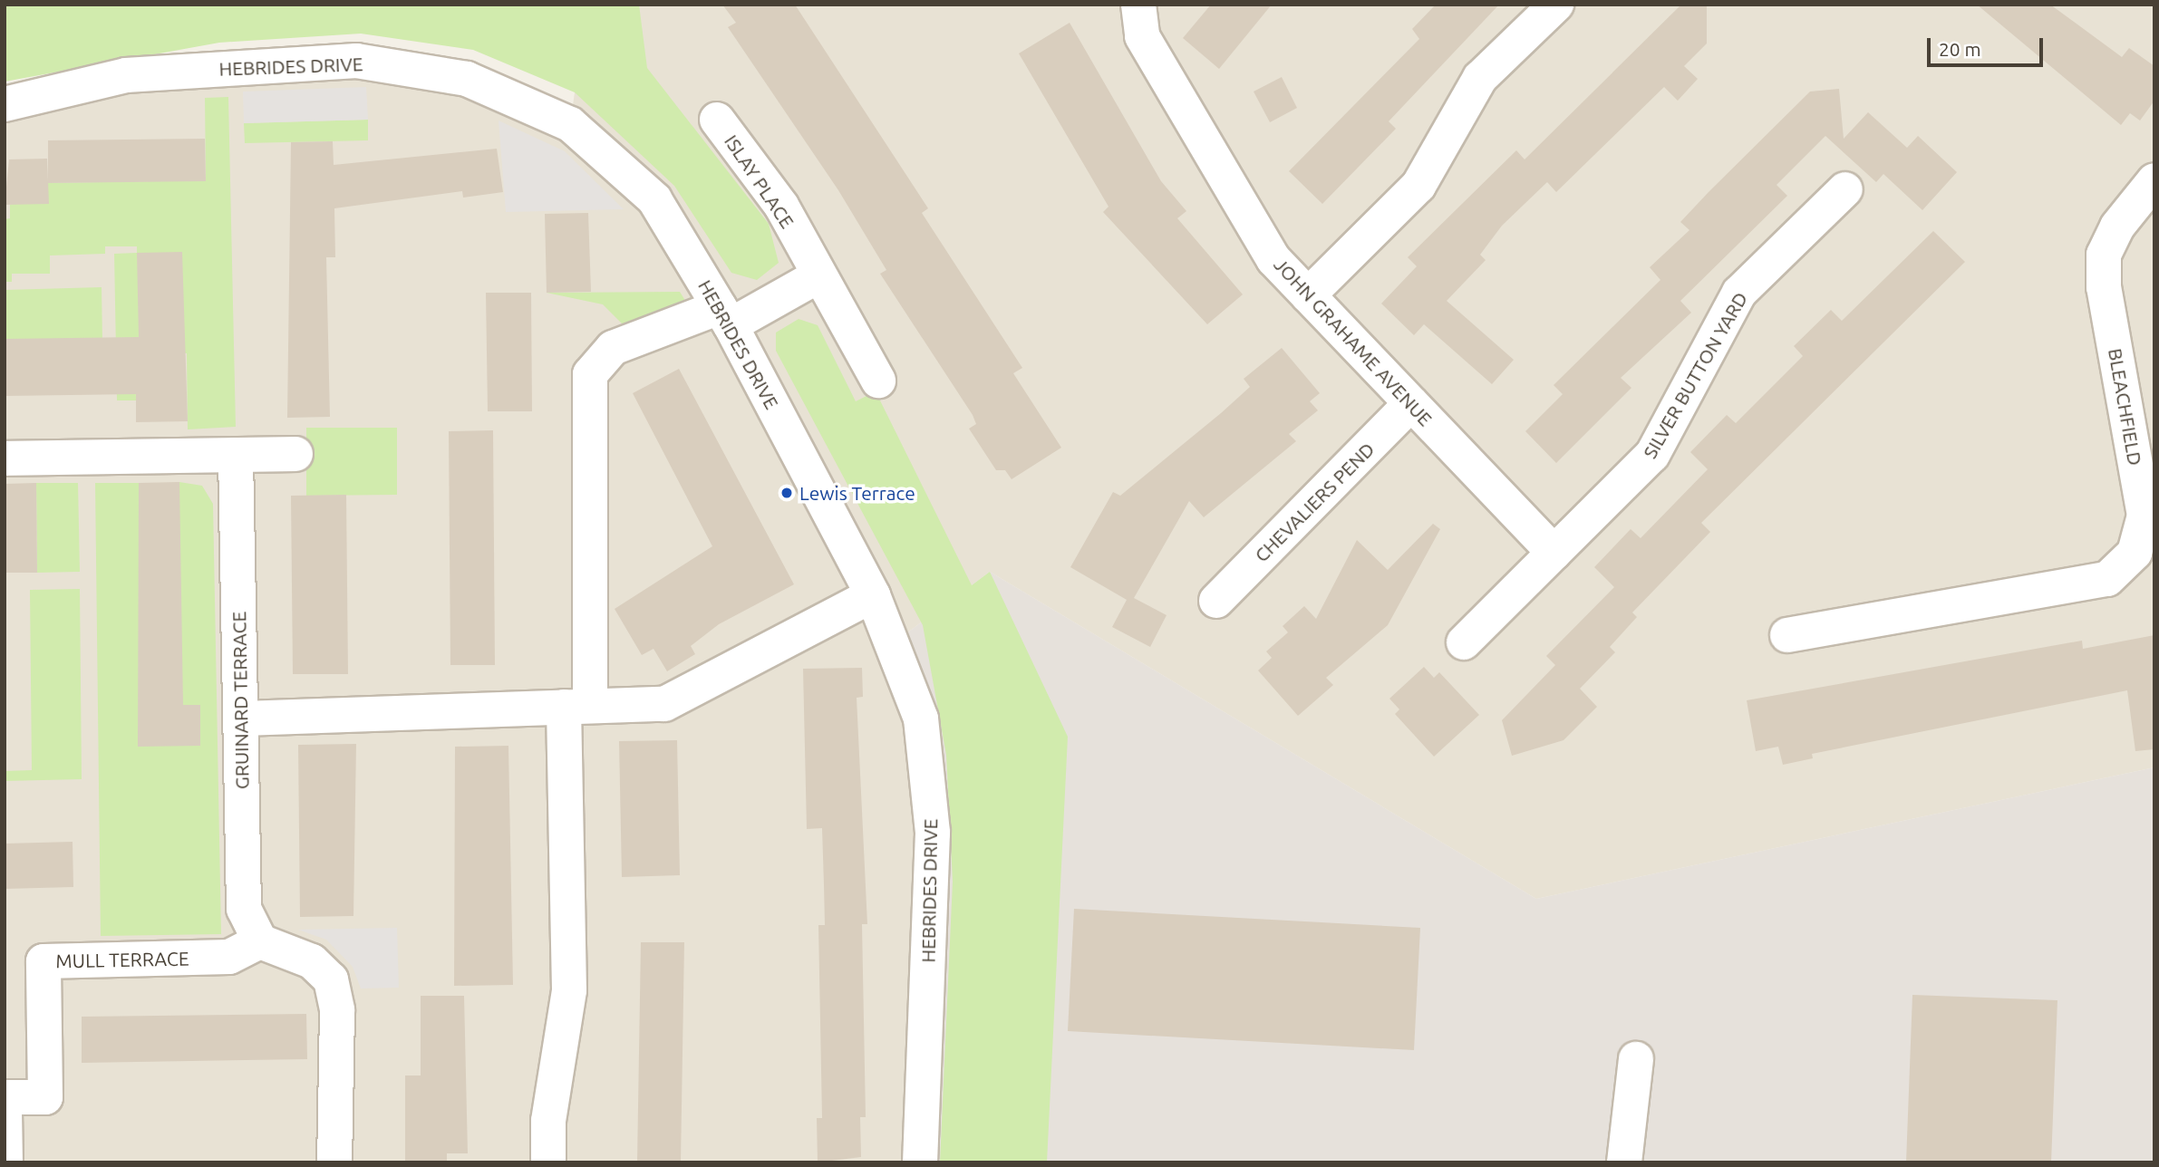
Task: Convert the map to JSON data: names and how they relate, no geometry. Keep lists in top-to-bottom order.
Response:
{
  "streets": {
    "street": [
      "HEBRIDES DRIVE",
      "ISLAY PLACE",
      "JOHN GRAHAME AVENUE",
      "SILVER BUTTON YARD",
      "BLEACHFIELD",
      "CHEVALIERS PEND",
      "GRUINARD TERRACE",
      "MULL TERRACE"
    ]
  },
  "crossings": [
    ["JOHN GRAHAME AVENUE", "SILVER BUTTON YARD"],
    ["JOHN GRAHAME AVENUE", "CHEVALIERS PEND"],
    ["GRUINARD TERRACE", "MULL TERRACE"]
  ],
  "places": ["Lewis Terrace"],
  "scale_bar": "20 m"
}
